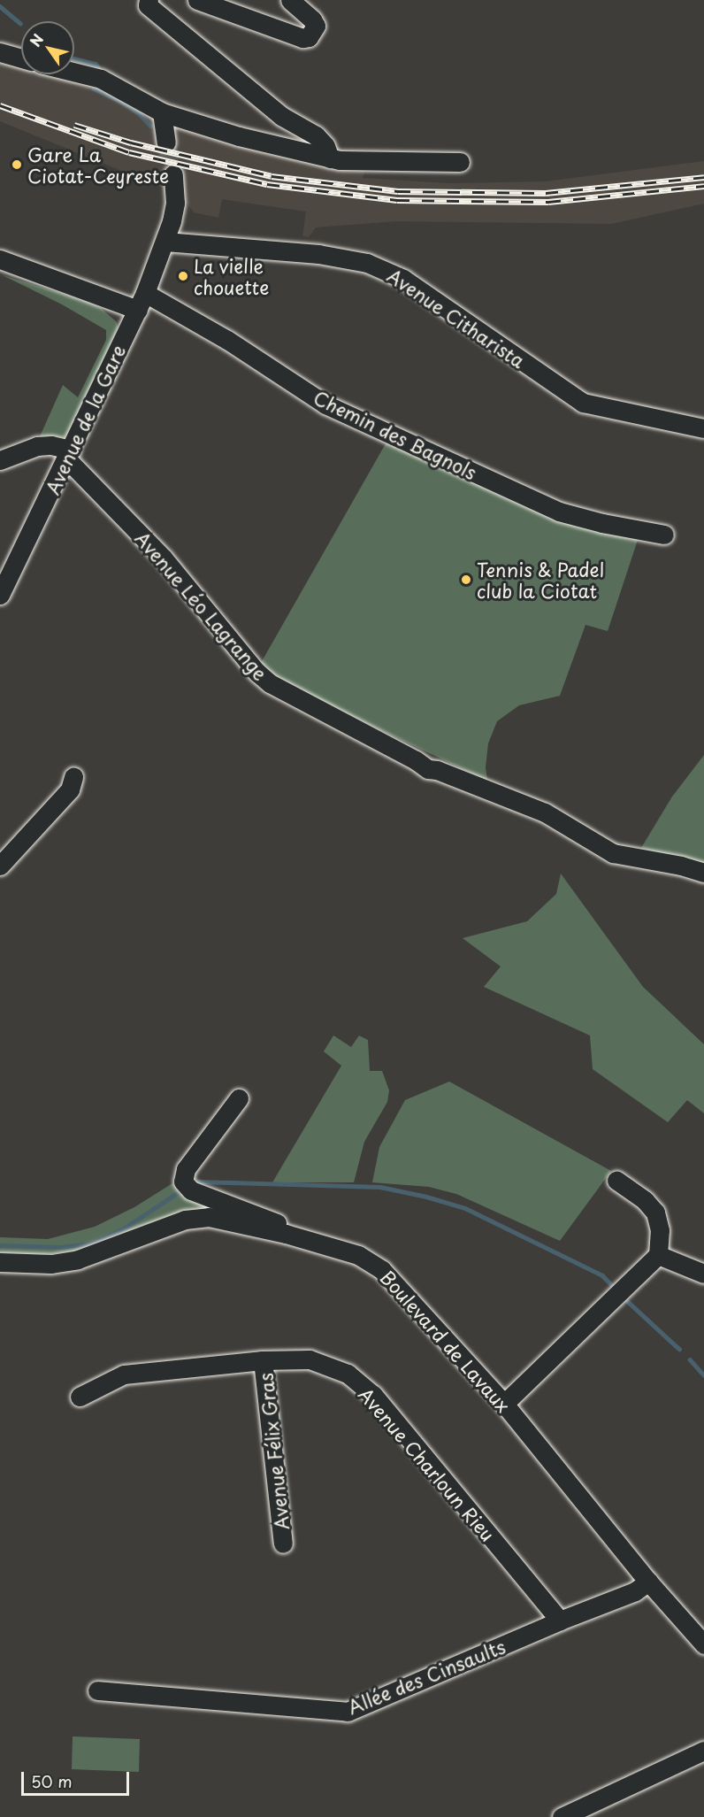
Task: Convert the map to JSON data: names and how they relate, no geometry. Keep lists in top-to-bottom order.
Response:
{
  "streets": {
    "street": [
      "Avenue Citharista",
      "Avenue de la Gare",
      "Chemin des Bagnols",
      "Avenue Léo Lagrange",
      "Boulevard de Lavaux",
      "Avenue Félix Gras",
      "Avenue Charloun Rieu",
      "Allée des Cinsaults"
    ]
  },
  "crossings": [
    ["Avenue Citharista", "Avenue de la Gare"],
    ["Avenue de la Gare", "Chemin des Bagnols"],
    ["Avenue de la Gare", "Avenue Léo Lagrange"],
    ["Boulevard de Lavaux", "Allée des Cinsaults"],
    ["Avenue Félix Gras", "Avenue Charloun Rieu"],
    ["Avenue Charloun Rieu", "Allée des Cinsaults"]
  ],
  "places": ["Gare La Ciotat-Ceyreste", "La vielle chouette", "Tennis & Padel club la Ciotat"],
  "scale_bar": "50 m",
  "north": "top left"
}
